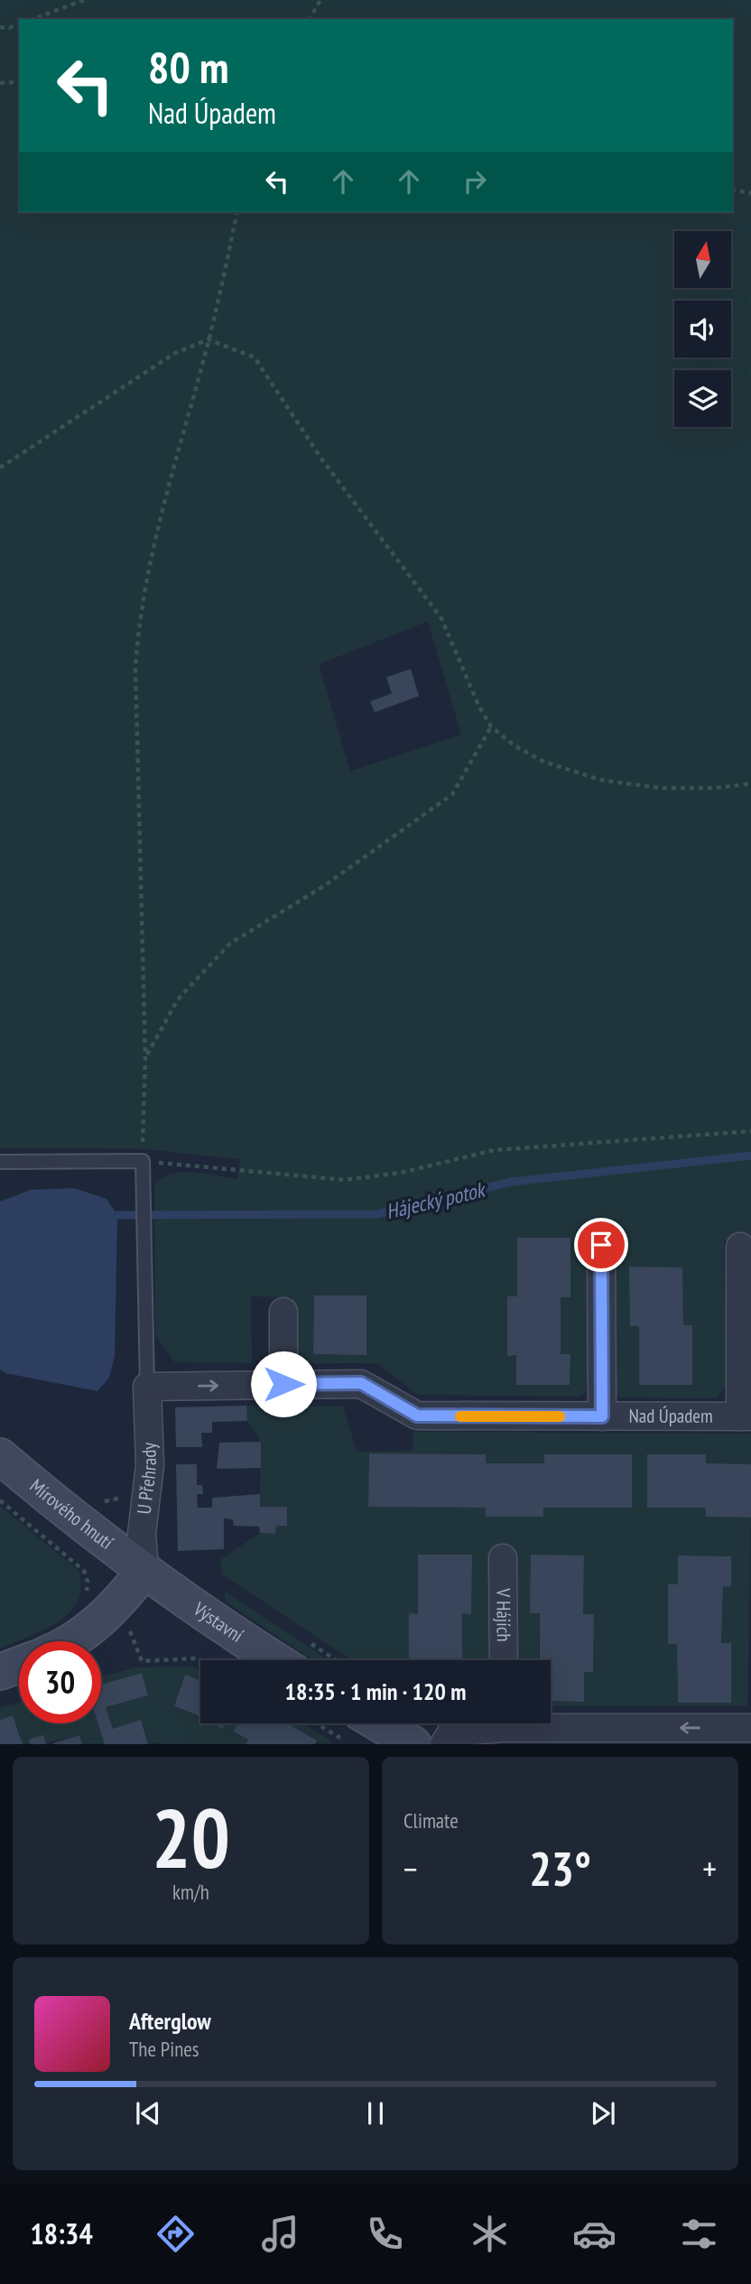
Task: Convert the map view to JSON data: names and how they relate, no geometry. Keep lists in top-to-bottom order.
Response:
{
  "streets": {
    "main road": ["Mírového hnutí", "Výstavní"],
    "street": ["Nad Úpadem", "U Přehrady", "V Hájích"]
  },
  "crossings": [
    ["Nad Úpadem", "U Přehrady"],
    ["U Přehrady", "Mírového hnutí"],
    ["U Přehrady", "Výstavní"],
    ["Mírového hnutí", "Výstavní"]
  ],
  "water": ["Hájecký potok"],
  "north": "top",
  "page": {
    "turn": ["80 m", "Nad Úpadem"],
    "limit": "30",
    "trip": "18:35 · 1 min · 120 m",
    "tile": [
      ["20", "km/h"],
      "Climate"
    ],
    "heat": ["−", "23°", "+"],
    "song": ["Afterglow", "The Pines"],
    "tabs": "18:34"
  }
}
